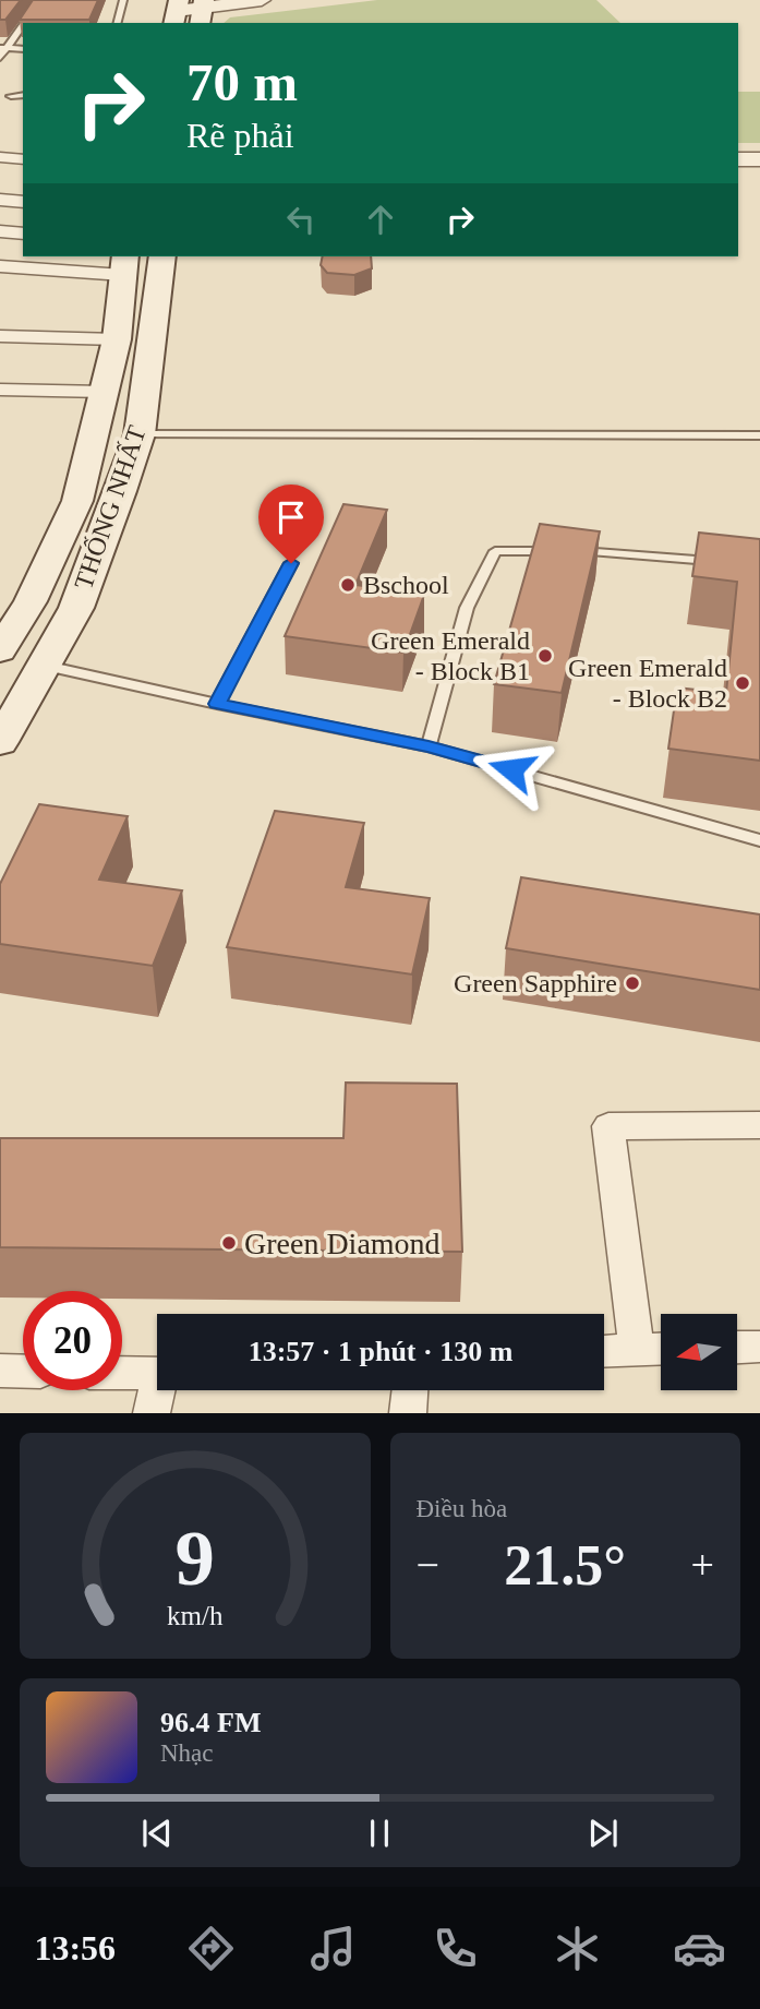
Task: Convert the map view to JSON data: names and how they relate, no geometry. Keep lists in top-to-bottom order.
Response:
{
  "streets": {
    "main road": ["THỐNG NHẤT"]
  },
  "places": [
    "Bschool",
    "Green Emerald - Block B1",
    "Green Emerald - Block B2",
    "Green Sapphire",
    "Green Diamond"
  ],
  "north": "left",
  "page": {
    "turn": ["70 m", "Rẽ phải"],
    "limit": "20",
    "trip": "13:57 · 1 phút · 130 m",
    "tile": "Điều hòa",
    "heat": ["−", "21.5°", "+"],
    "song": ["96.4 FM", "Nhạc"],
    "tabs": "13:56",
    "gauge": ["9", "km/h"]
  }
}
